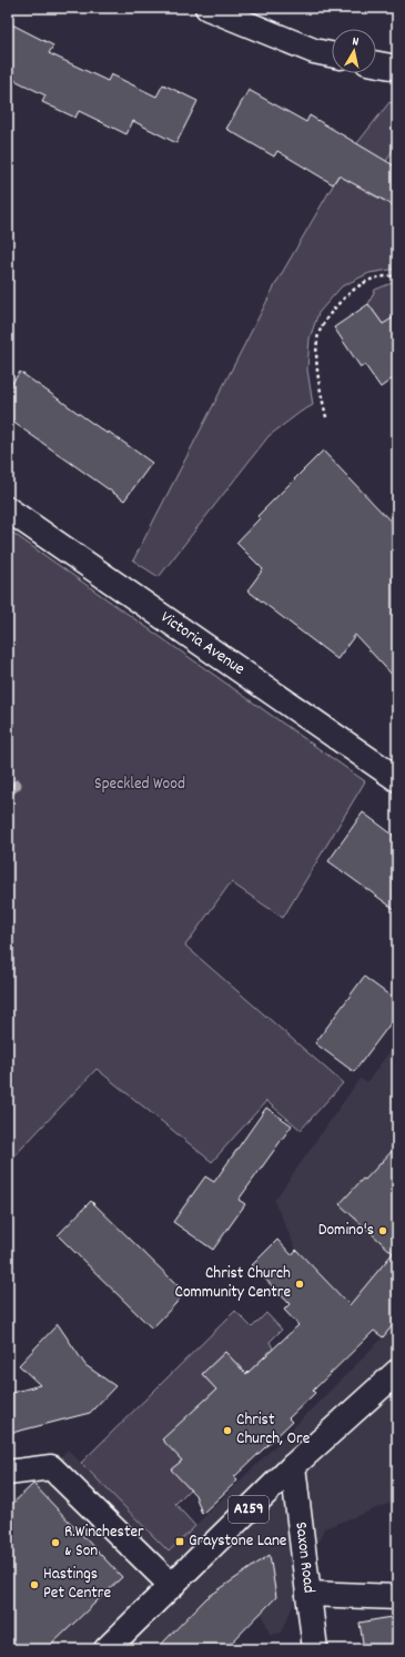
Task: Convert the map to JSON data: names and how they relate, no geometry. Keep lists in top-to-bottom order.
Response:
{
  "streets": {
    "main road": ["Victoria Avenue", "A259", "Saxon Road"]
  },
  "crossings": [
    ["A259", "Saxon Road"]
  ],
  "parks": ["Speckled Wood"],
  "places": {
    "other": [
      "Domino's",
      "Christ Church Community Centre",
      "Christ Church, Ore",
      "R.Winchester & Son",
      "Hastings Pet Centre"
    ],
    "transit": ["Graystone Lane"]
  },
  "north": "top"
}
